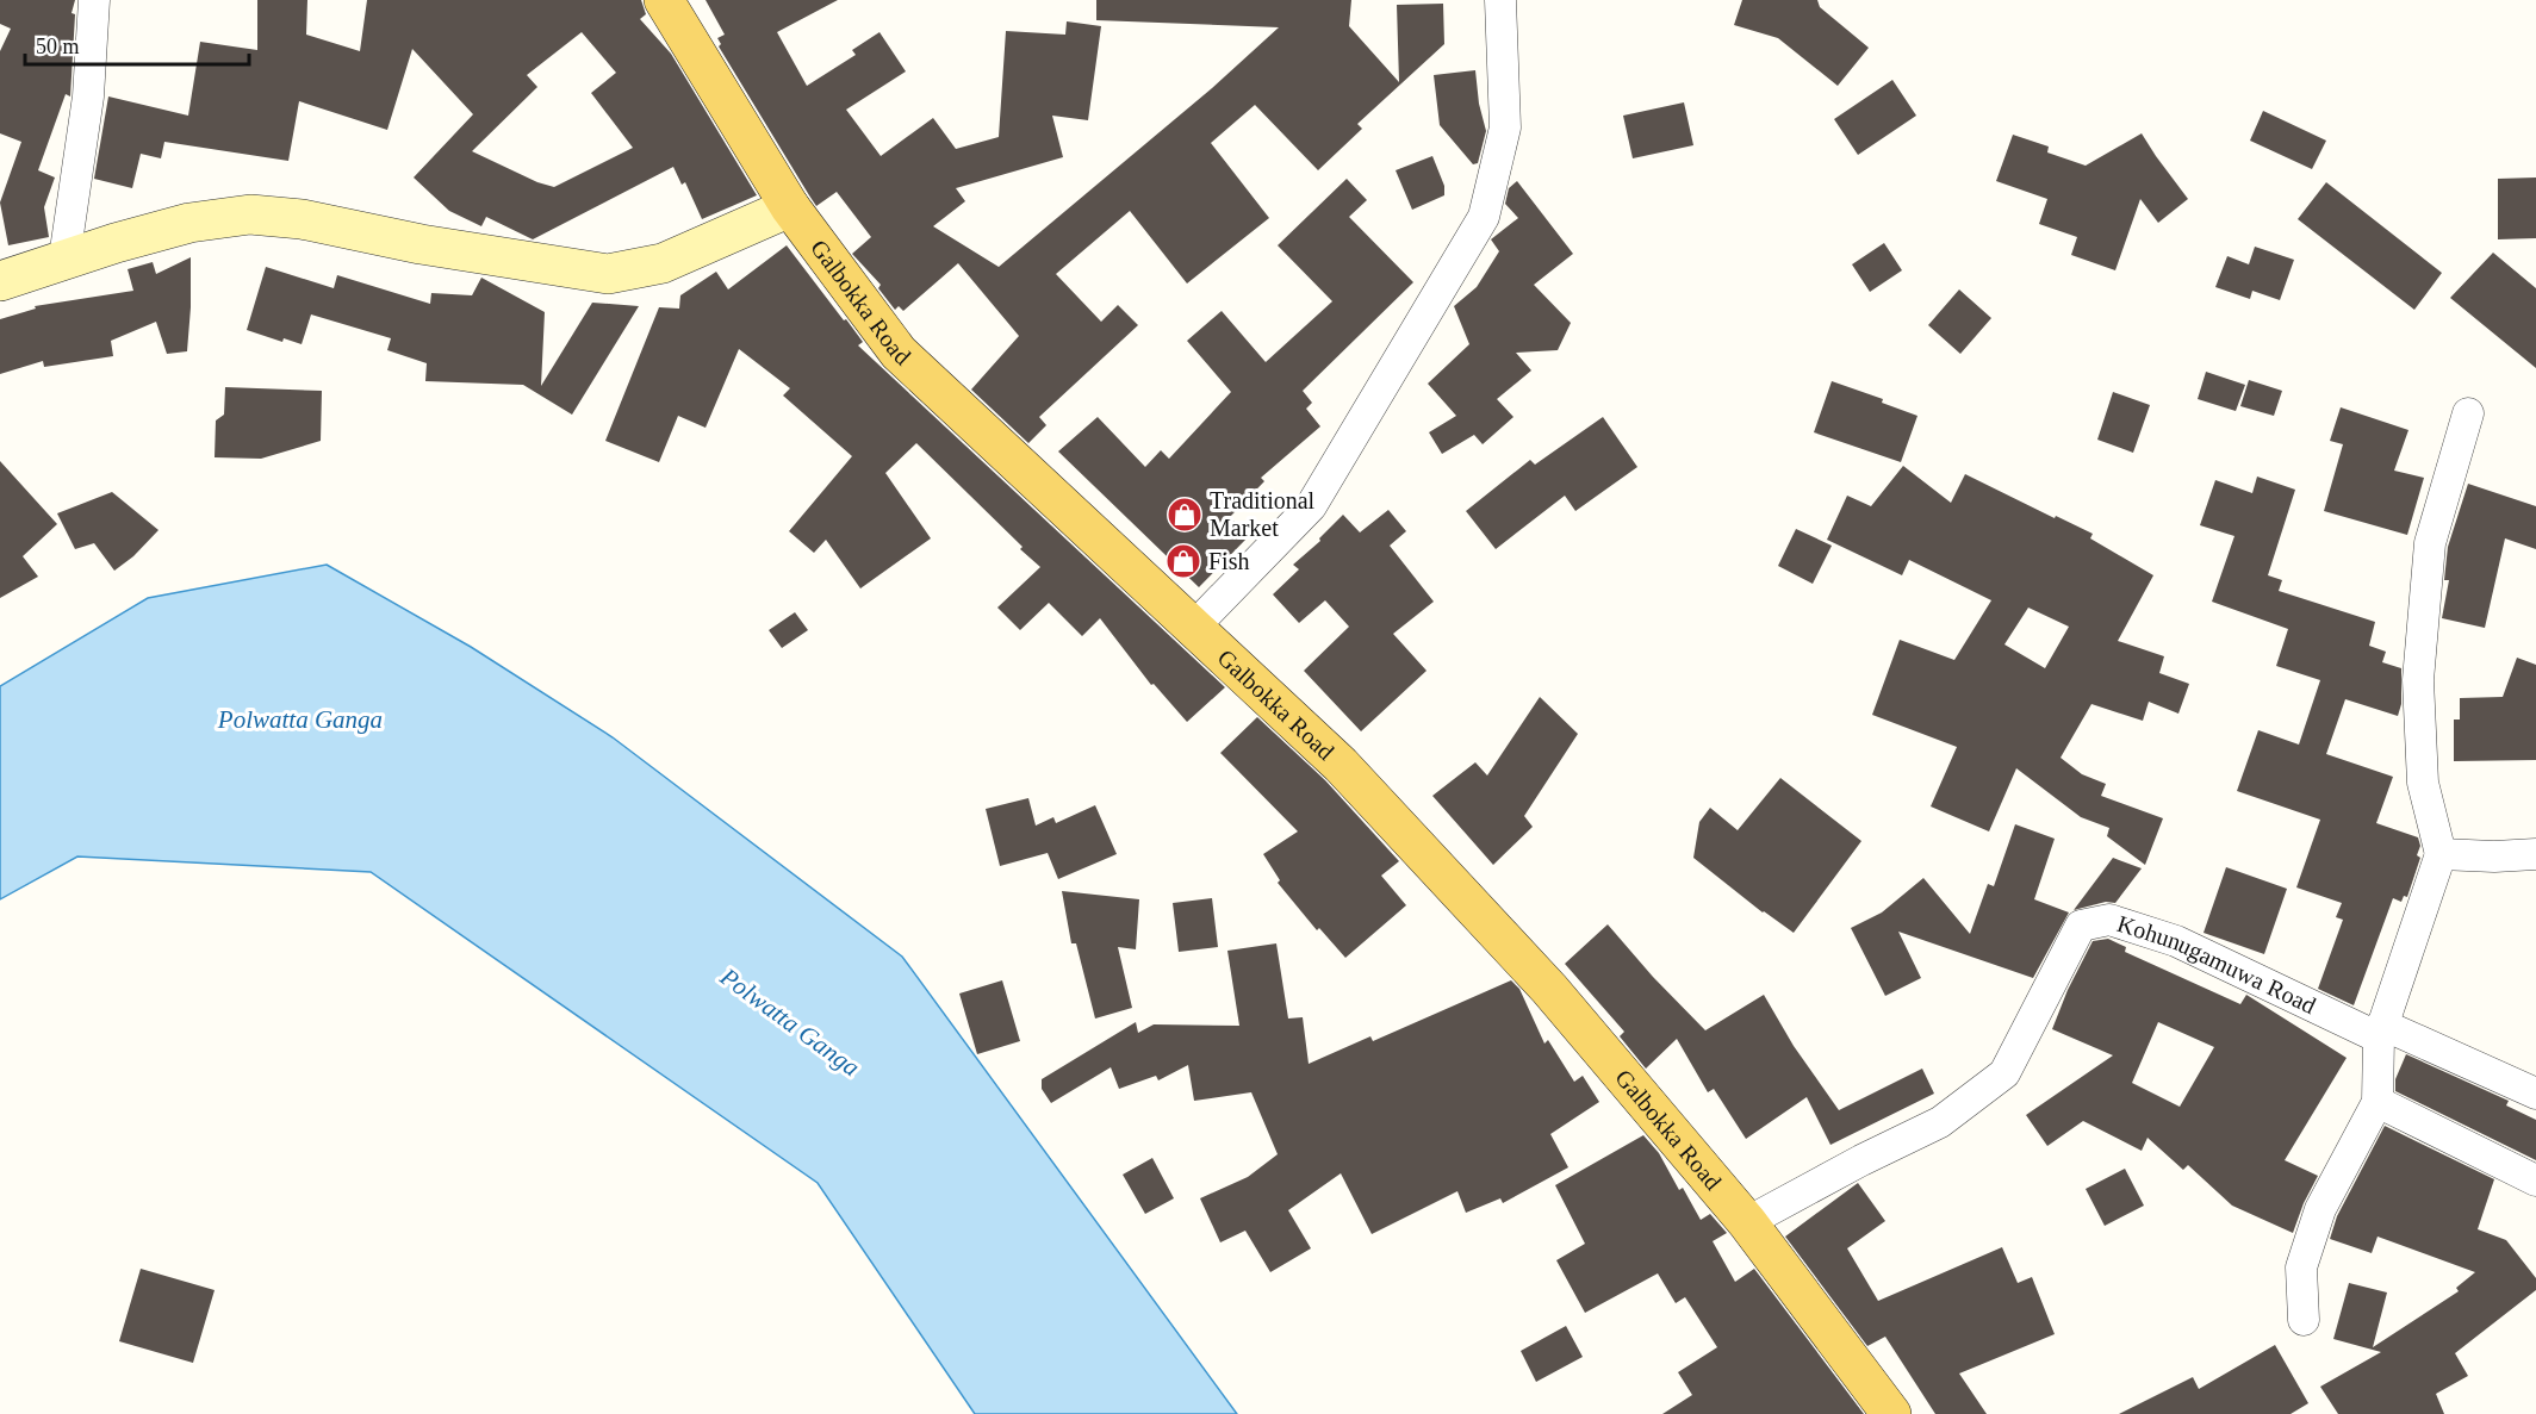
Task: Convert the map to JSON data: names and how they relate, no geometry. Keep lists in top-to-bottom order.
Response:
{
  "streets": {
    "main road": ["Galbokka Road"],
    "street": ["Kohunugamuwa Road"]
  },
  "crossings": [
    ["Galbokka Road", "Kohunugamuwa Road"]
  ],
  "water": ["Polwatta Ganga"],
  "places": {
    "shop": ["Traditional Market", "Fish"]
  },
  "scale_bar": "50 m"
}
